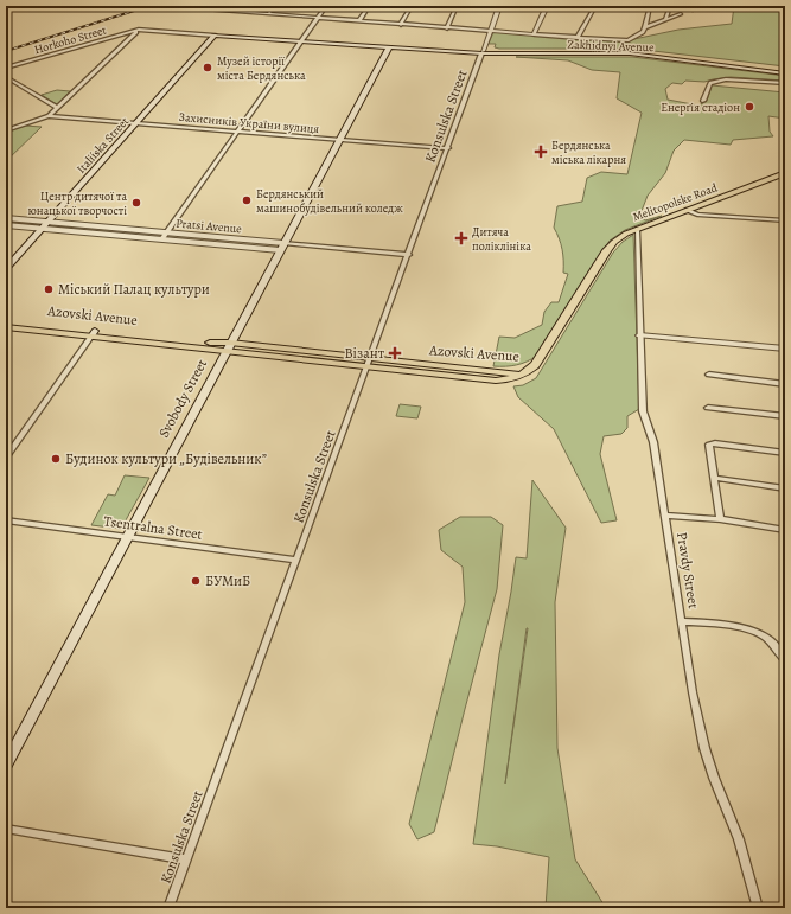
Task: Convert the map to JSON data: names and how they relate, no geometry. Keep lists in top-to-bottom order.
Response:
{
  "streets": {
    "main road": [
      "Zakhidnyi Avenue",
      "Italiiska Street",
      "Melitopolske Road",
      "Azovski Avenue",
      "Svobody Street"
    ],
    "street": [
      "Horkoho Street",
      "Konsulska Street",
      "Захисників України вулиця",
      "Pratsi Avenue",
      "Tsentralna Street",
      "Pravdy Street"
    ]
  },
  "crossings": [
    ["Horkoho Street", "Zakhidnyi Avenue"],
    ["Zakhidnyi Avenue", "Konsulska Street"],
    ["Zakhidnyi Avenue", "Italiiska Street"],
    ["Zakhidnyi Avenue", "Svobody Street"],
    ["Konsulska Street", "Захисників України вулиця"],
    ["Konsulska Street", "Pratsi Avenue"],
    ["Konsulska Street", "Azovski Avenue"],
    ["Konsulska Street", "Tsentralna Street"],
    ["Захисників України вулиця", "Italiiska Street"],
    ["Захисників України вулиця", "Svobody Street"],
    ["Italiiska Street", "Pratsi Avenue"],
    ["Melitopolske Road", "Azovski Avenue"],
    ["Melitopolske Road", "Pravdy Street"],
    ["Pratsi Avenue", "Svobody Street"],
    ["Azovski Avenue", "Svobody Street"],
    ["Svobody Street", "Tsentralna Street"]
  ],
  "places": {
    "other": [
      "Музей історії міста Бердянська",
      "Енерґія стадіон",
      "Бердянський машинобудівельний коледж",
      "Центр дитячої та юнацької творчості",
      "Міський Палац культури",
      "Будинок культури „Будівельник”",
      "БУМиБ"
    ],
    "health": ["Бердянська міська лікарня", "Дитяча поліклініка", "Візант"]
  }
}
